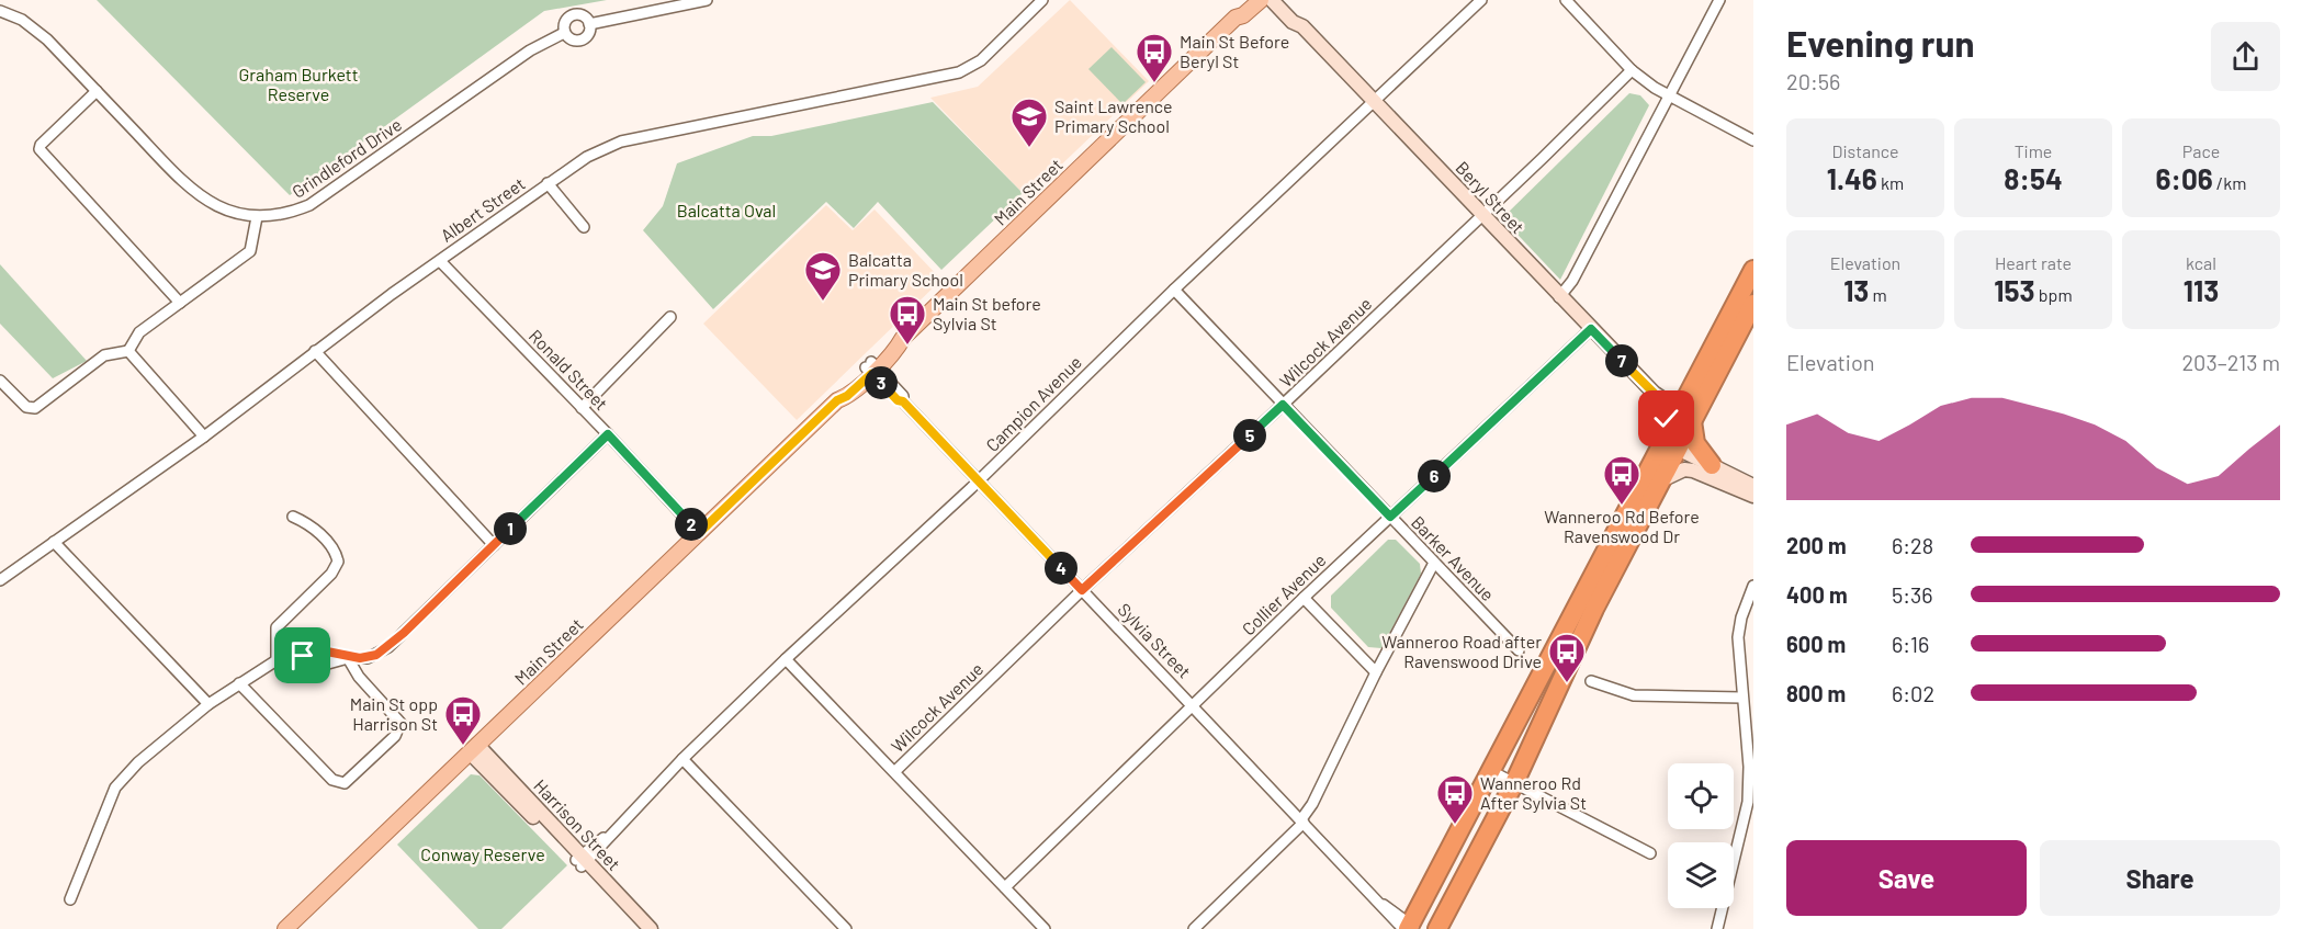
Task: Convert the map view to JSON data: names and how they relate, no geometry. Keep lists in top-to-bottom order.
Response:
{
  "streets": {
    "main road": ["Main Street"],
    "street": [
      "Grindleford Drive",
      "Beryl Street",
      "Albert Street",
      "Wilcock Avenue",
      "Ronald Street",
      "Campion Avenue",
      "Barker Avenue",
      "Collier Avenue",
      "Sylvia Street",
      "Harrison Street"
    ]
  },
  "crossings": [
    ["Main Street", "Ronald Street"],
    ["Main Street", "Sylvia Street"],
    ["Main Street", "Harrison Street"],
    ["Beryl Street", "Wilcock Avenue"],
    ["Beryl Street", "Campion Avenue"],
    ["Beryl Street", "Collier Avenue"],
    ["Albert Street", "Ronald Street"],
    ["Wilcock Avenue", "Barker Avenue"],
    ["Wilcock Avenue", "Sylvia Street"],
    ["Campion Avenue", "Barker Avenue"],
    ["Campion Avenue", "Sylvia Street"],
    ["Campion Avenue", "Harrison Street"],
    ["Barker Avenue", "Collier Avenue"],
    ["Collier Avenue", "Sylvia Street"]
  ],
  "parks": ["Graham Burkett Reserve", "Balcatta Oval", "Conway Reserve"],
  "places": {
    "bus stop": [
      "Main St Before Beryl St",
      "Main St before Sylvia St",
      "Wanneroo Rd Before Ravenswood Dr",
      "Wanneroo Road after Ravenswood Drive",
      "Main St opp Harrison St",
      "Wanneroo Rd After Sylvia St"
    ],
    "school or university": ["Saint Lawrence Primary School", "Balcatta Primary School"]
  },
  "page": {
    "heading": ["Evening run", "20:56"],
    "stats": [
      ["Distance", "1.46 km"],
      ["Time", "8:54"],
      ["Pace", "6:06 /km"],
      ["Elevation", "13 m"],
      ["Heart rate", "153 bpm"],
      ["kcal", "113"]
    ],
    "chart": ["Elevation", "203–213 m"],
    "pins": [
      "7",
      "3",
      "5",
      "6",
      "2",
      "1",
      "4"
    ],
    "list": [
      {
        "name": "200 m",
        "note": "6:28"
      },
      {
        "name": "400 m",
        "note": "5:36"
      },
      {
        "name": "600 m",
        "note": "6:16"
      },
      {
        "name": "800 m",
        "note": "6:02"
      }
    ],
    "buttons": ["Save", "Share"]
  }
}
